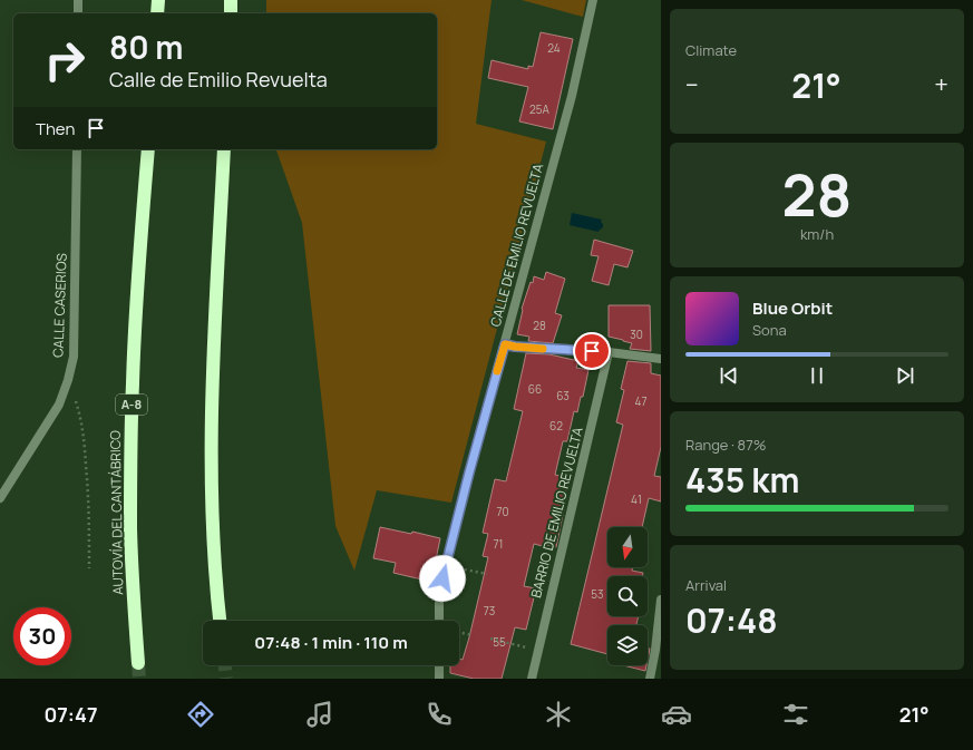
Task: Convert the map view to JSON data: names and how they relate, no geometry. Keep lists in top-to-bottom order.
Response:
{
  "streets": {
    "highway": ["A-8", "AUTOVÍA DEL CANTÁBRICO"],
    "street": ["CALLE DE EMILIO REVUELTA", "CALLE CASERIOS", "BARRIO DE EMILIO REVUELTA"]
  },
  "crossings": [
    ["CALLE DE EMILIO REVUELTA", "BARRIO DE EMILIO REVUELTA"]
  ],
  "house_numbers": [
    "24",
    "25A",
    "28",
    "30",
    "66",
    "63",
    "47",
    "62",
    "41",
    "70",
    "71",
    "53",
    "73",
    "55"
  ],
  "north": "bottom",
  "page": {
    "tile": [
      "Climate",
      ["28", "km/h"],
      ["Range · 87%", "435 km"],
      ["Arrival", "07:48"]
    ],
    "turn": ["80 m", "Calle de Emilio Revuelta"],
    "heat": ["−", "21°", "+"],
    "then": "Then",
    "song": ["Blue Orbit", "Sona"],
    "limit": "30",
    "trip": "07:48 · 1 min · 110 m",
    "tabs": ["07:47", "21°"]
  }
}
